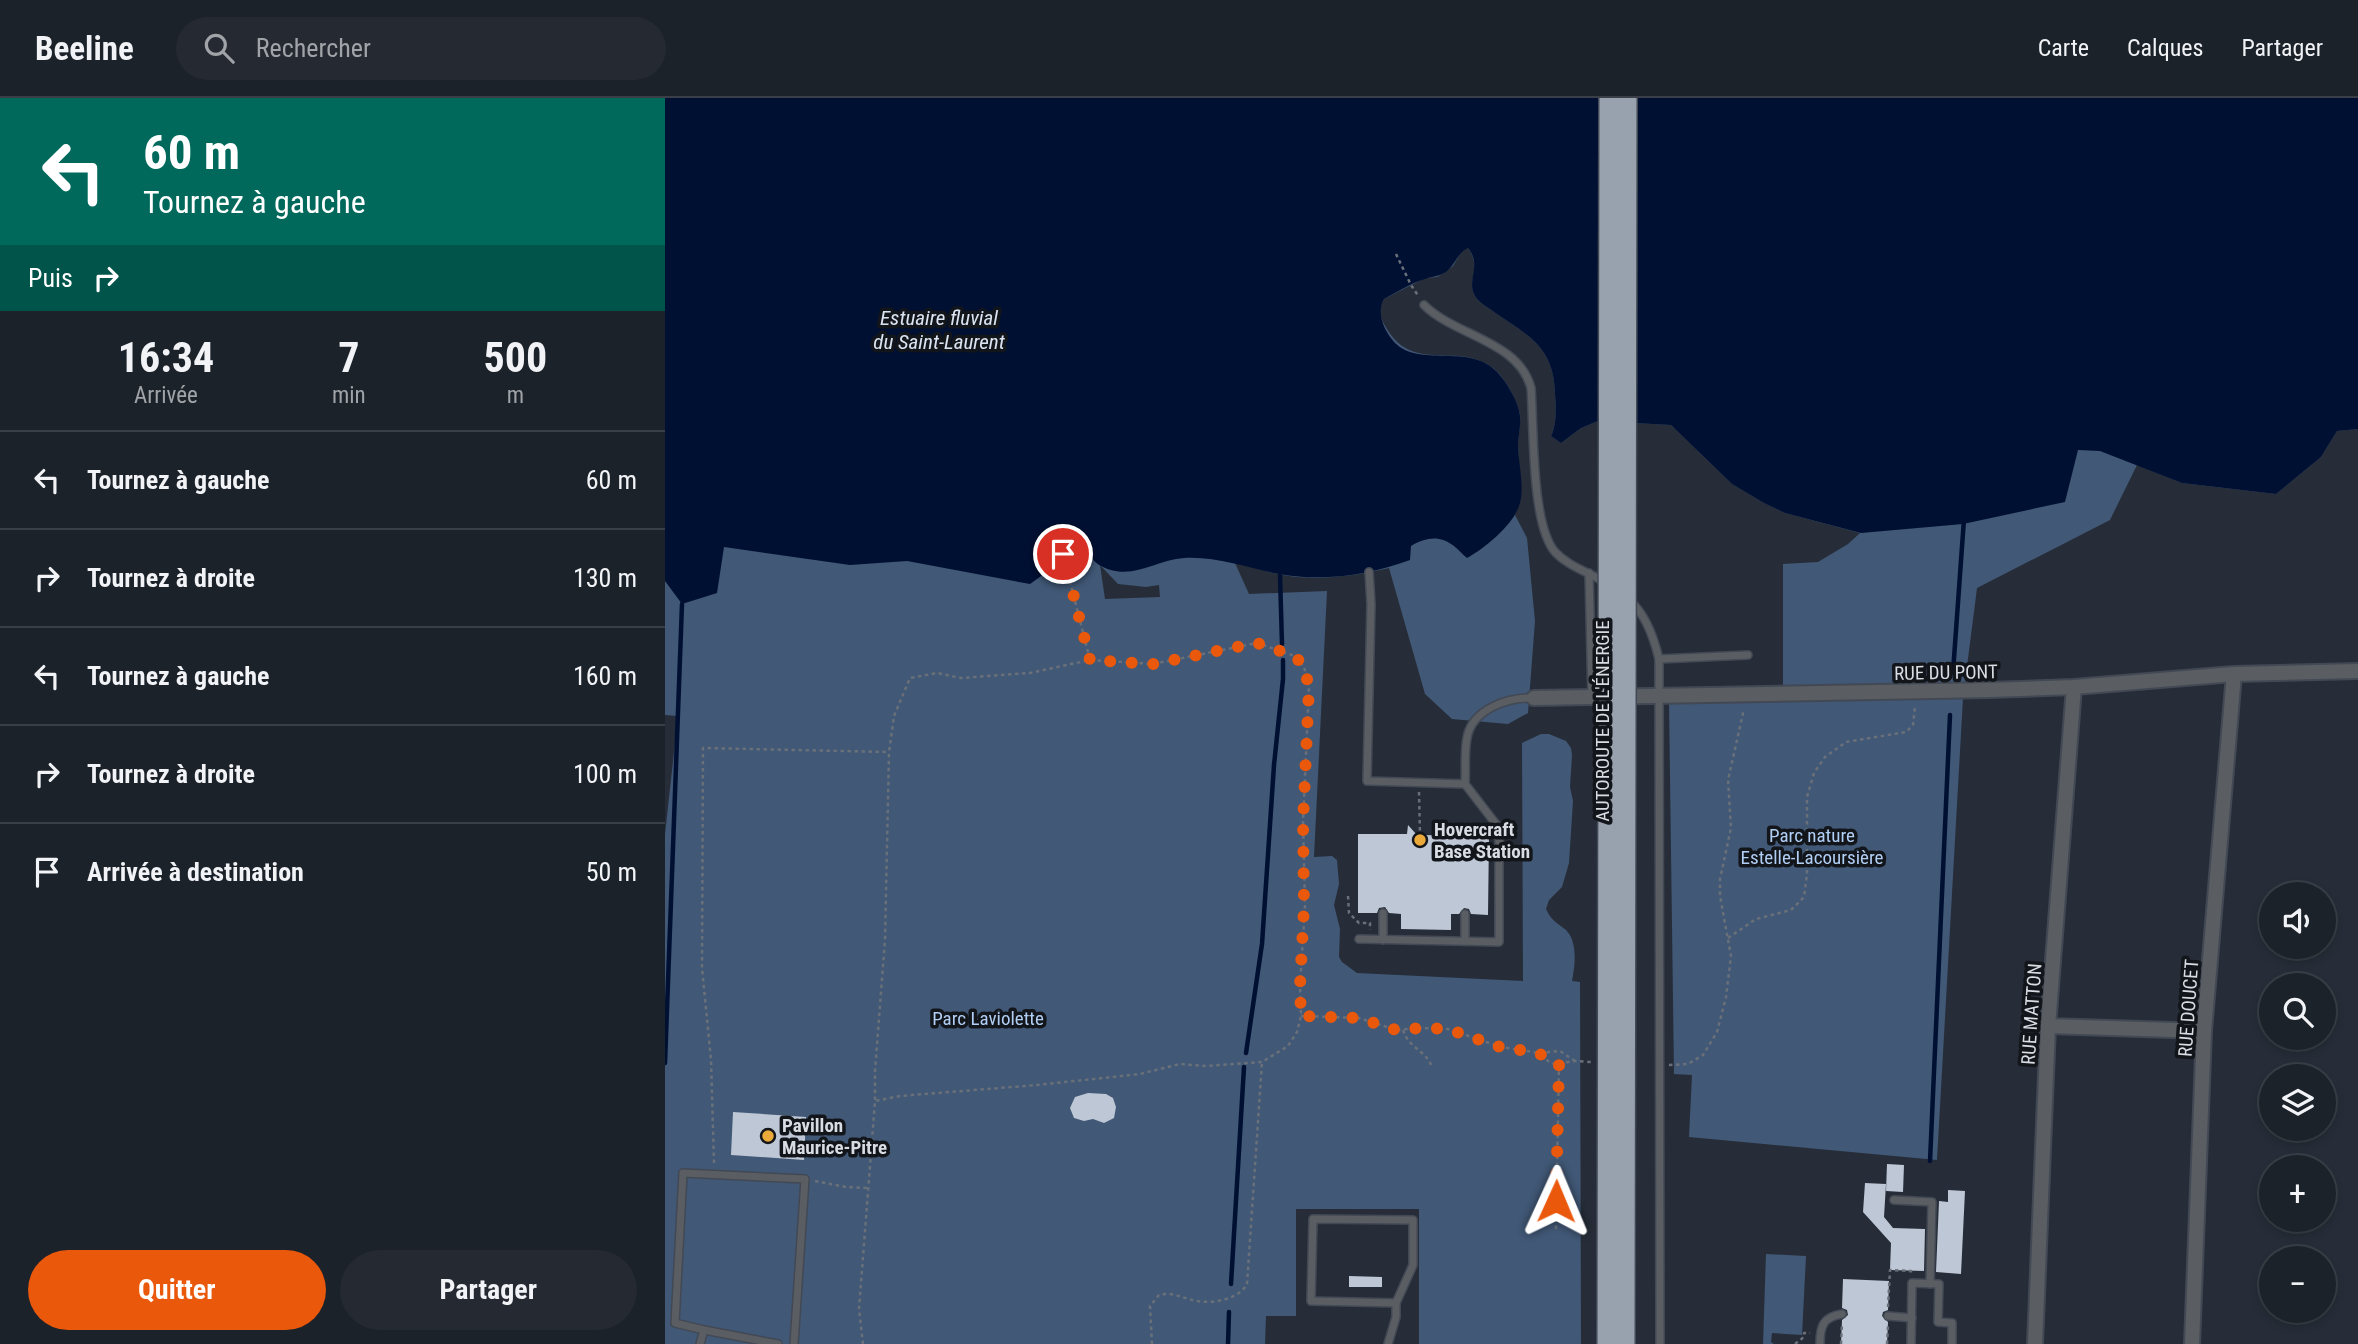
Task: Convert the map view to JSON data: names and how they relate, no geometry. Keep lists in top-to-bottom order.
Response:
{
  "streets": {
    "highway": ["AUTOROUTE DE L'ÉNERGIE"],
    "street": ["RUE DU PONT", "RUE DOUCET", "RUE MATTON"]
  },
  "crossings": [
    ["RUE DU PONT", "RUE DOUCET"],
    ["RUE DU PONT", "RUE MATTON"]
  ],
  "water": ["Estuaire fluvial du Saint-Laurent"],
  "parks": ["Parc nature Estelle-Lacoursière", "Parc Laviolette"],
  "places": ["Hovercraft Base Station", "Pavillon Maurice-Pitre"],
  "page": {
    "header": "Beeline",
    "search": "Rechercher",
    "nav": ["Carte", "Calques", "Partager"],
    "turn": ["60 m", "Tournez à gauche"],
    "then": "Puis",
    "eta": [
      "16:34",
      "Arrivée",
      "7",
      "min",
      "500",
      "m"
    ],
    "list": [
      {
        "name": "Tournez à gauche",
        "value": "60 m"
      },
      {
        "name": "Tournez à droite",
        "value": "130 m"
      },
      {
        "name": "Tournez à gauche",
        "value": "160 m"
      },
      {
        "name": "Tournez à droite",
        "value": "100 m"
      },
      {
        "name": "Arrivée à destination",
        "value": "50 m"
      }
    ],
    "map_buttons": ["+", "−"],
    "buttons": ["Quitter", "Partager"]
  }
}
